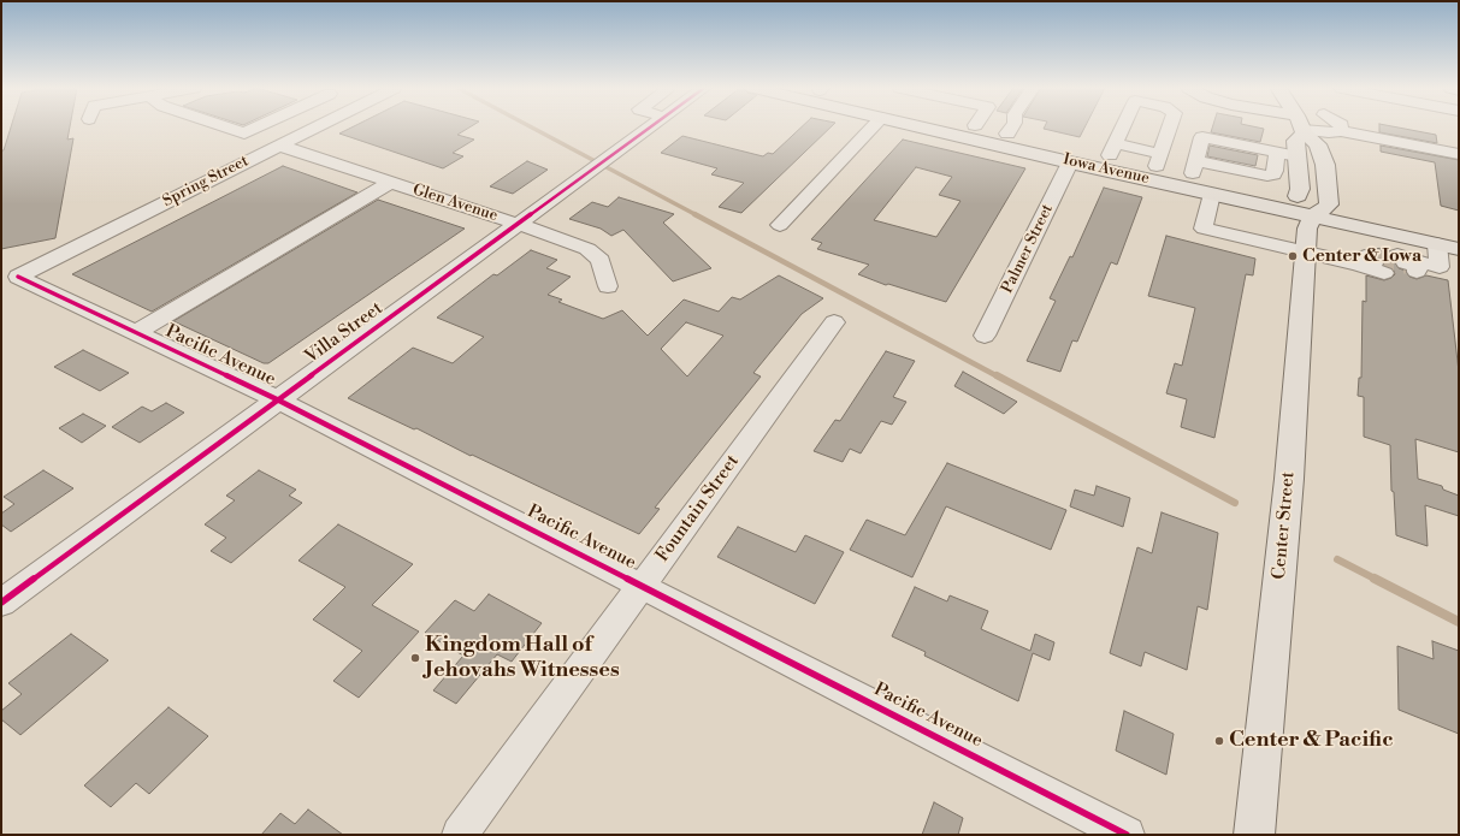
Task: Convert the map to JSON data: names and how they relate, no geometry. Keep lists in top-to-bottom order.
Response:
{
  "streets": {
    "main road": ["Iowa Avenue", "Center Street"],
    "street": [
      "Spring Street",
      "Glen Avenue",
      "Palmer Street",
      "Villa Street",
      "Pacific Avenue",
      "Fountain Street"
    ]
  },
  "crossings": [
    ["Iowa Avenue", "Palmer Street"],
    ["Iowa Avenue", "Center Street"],
    ["Spring Street", "Glen Avenue"],
    ["Spring Street", "Pacific Avenue"],
    ["Glen Avenue", "Villa Street"],
    ["Villa Street", "Pacific Avenue"],
    ["Pacific Avenue", "Fountain Street"]
  ],
  "places": ["Center & Iowa", "Kingdom Hall of Jehovahs Witnesses", "Center & Pacific"]
}
